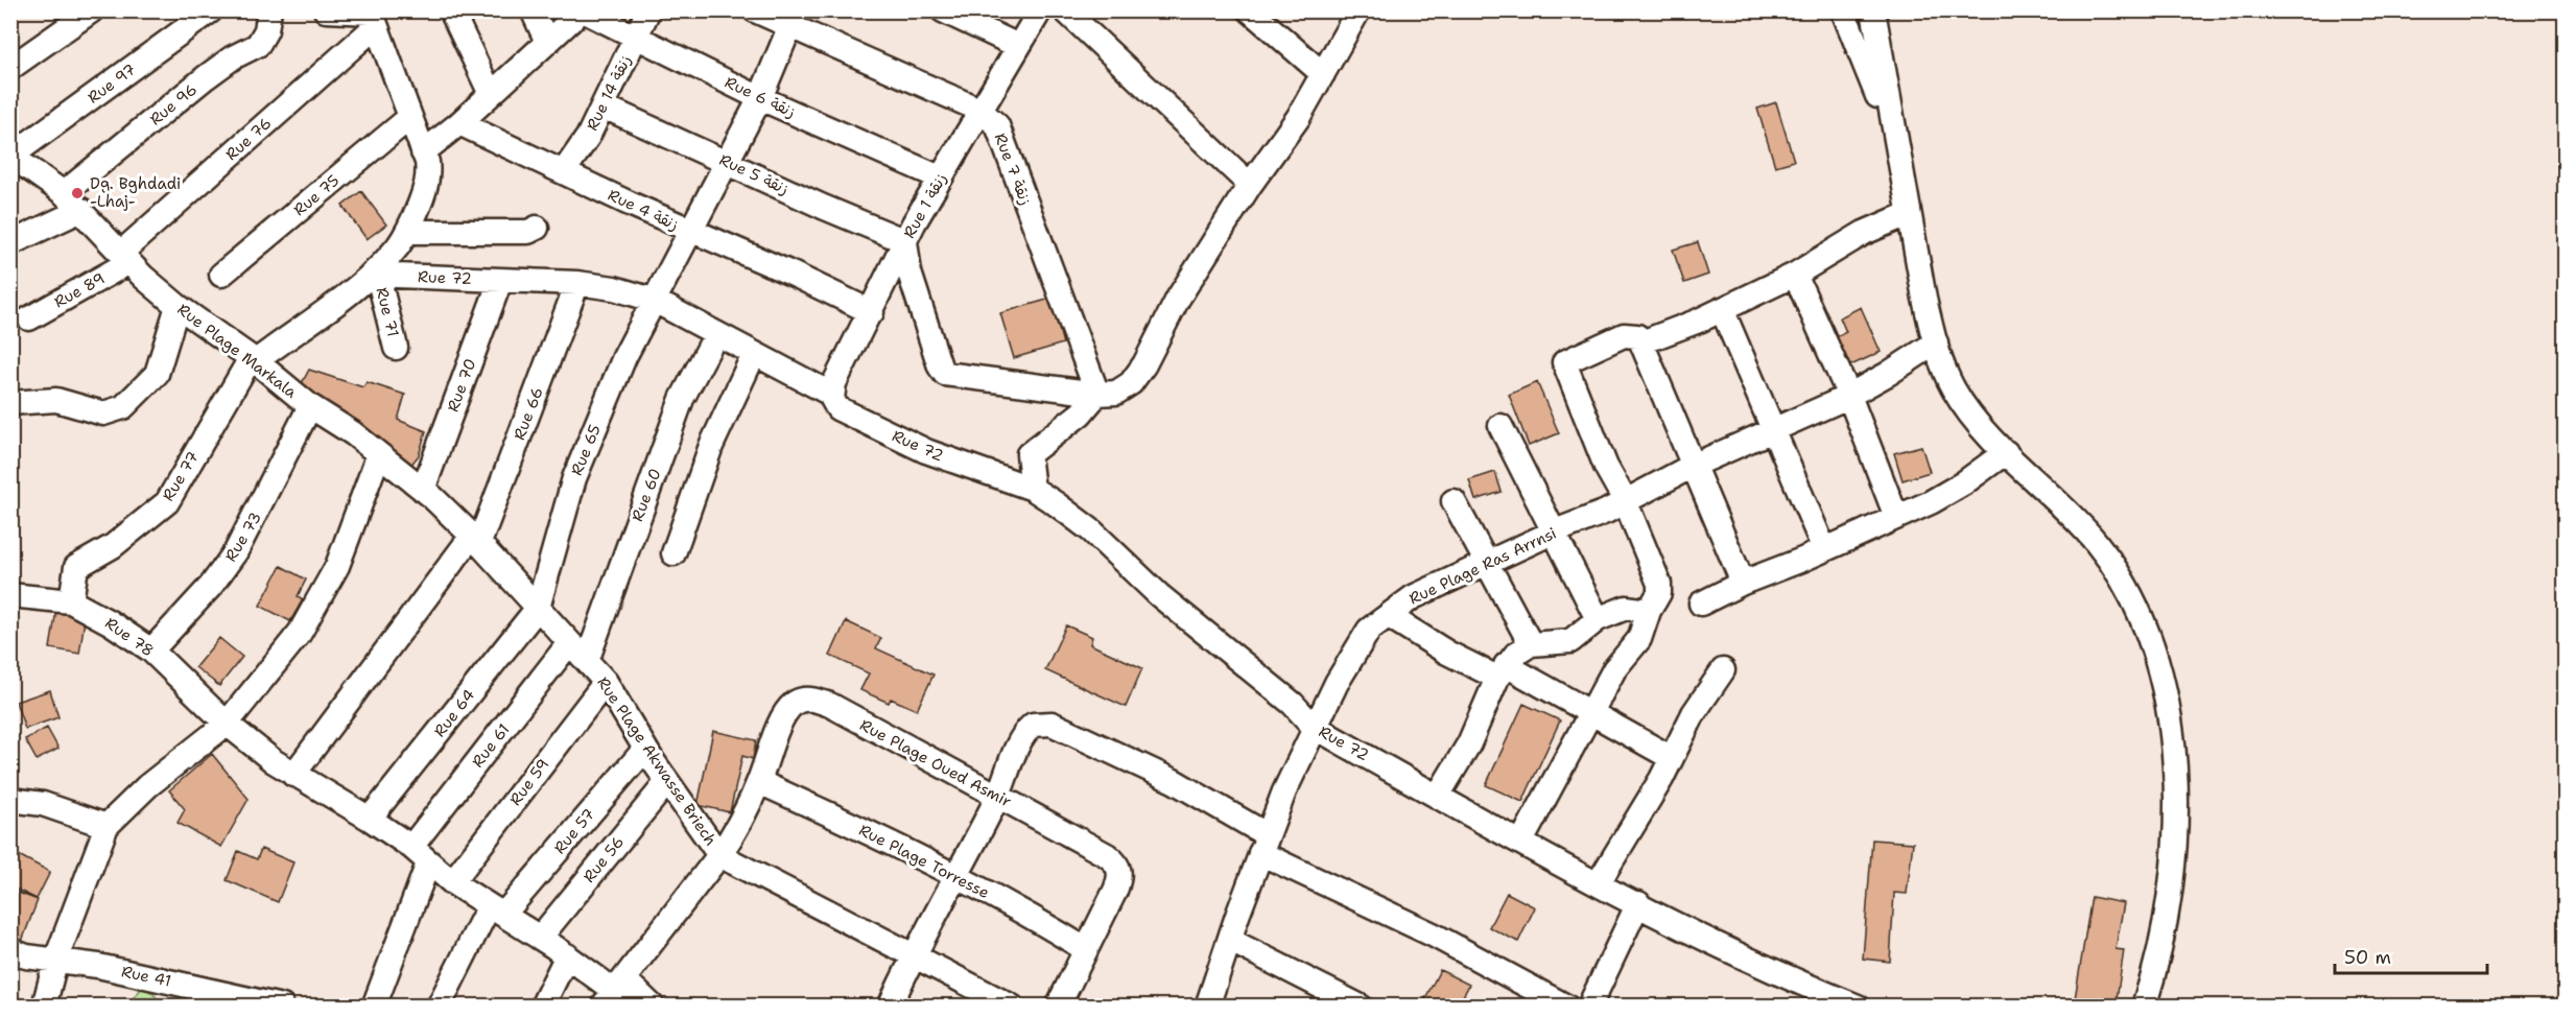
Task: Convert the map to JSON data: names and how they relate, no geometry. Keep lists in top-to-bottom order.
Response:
{
  "streets": {
    "street": [
      "Rue 97",
      "Rue 14 زنقة",
      "Rue 6 زنقة",
      "Rue 96",
      "Rue 76",
      "Rue 7 زنقة",
      "Rue 5 زنقة",
      "Rue 75",
      "Rue 1 زنقة",
      "Rue 4 زنقة",
      "Rue 72",
      "Rue 89",
      "Rue 71",
      "Rue Plage Markala",
      "Rue 70",
      "Rue 66",
      "Rue 65",
      "Rue 77",
      "Rue 60",
      "Rue 73",
      "Rue Plage Ras Arrnsi",
      "Rue 78",
      "Rue 64",
      "Rue 61",
      "Rue Plage Akwasse Briech",
      "Rue Plage Oued Asmir",
      "Rue 59",
      "Rue 57",
      "Rue 56",
      "Rue Plage Torresse",
      "Rue 41"
    ]
  },
  "crossings": [
    ["Rue 97", "Rue Plage Markala"],
    ["Rue 14 زنقة", "Rue 6 زنقة"],
    ["Rue 14 زنقة", "Rue 5 زنقة"],
    ["Rue 14 زنقة", "Rue 4 زنقة"],
    ["Rue 6 زنقة", "Rue 1 زنقة"],
    ["Rue 6 زنقة", "Rue 65"],
    ["Rue 96", "Rue Plage Markala"],
    ["Rue 76", "Rue 89"],
    ["Rue 76", "Rue Plage Markala"],
    ["Rue 7 زنقة", "Rue 1 زنقة"],
    ["Rue 7 زنقة", "Rue 65"],
    ["Rue 5 زنقة", "Rue 1 زنقة"],
    ["Rue 5 زنقة", "Rue 65"],
    ["Rue 1 زنقة", "Rue 4 زنقة"],
    ["Rue 1 زنقة", "Rue 72"],
    ["Rue 4 زنقة", "Rue 65"],
    ["Rue 72", "Rue 71"],
    ["Rue 72", "Rue 70"],
    ["Rue 72", "Rue 66"],
    ["Rue 72", "Rue 65"],
    ["Rue 72", "Rue 60"],
    ["Rue 72", "Rue Plage Ras Arrnsi"],
    ["Rue 89", "Rue Plage Markala"],
    ["Rue Plage Markala", "Rue 70"],
    ["Rue Plage Markala", "Rue 66"],
    ["Rue Plage Markala", "Rue 77"],
    ["Rue Plage Markala", "Rue 73"],
    ["Rue Plage Markala", "Rue Plage Akwasse Briech"],
    ["Rue 66", "Rue 78"],
    ["Rue 66", "Rue Plage Akwasse Briech"],
    ["Rue 65", "Rue 64"],
    ["Rue 65", "Rue Plage Akwasse Briech"],
    ["Rue 77", "Rue 78"],
    ["Rue 60", "Rue Plage Akwasse Briech"],
    ["Rue 73", "Rue 78"],
    ["Rue 78", "Rue 64"],
    ["Rue 78", "Rue 61"],
    ["Rue 78", "Rue 59"],
    ["Rue 78", "Rue 57"],
    ["Rue 78", "Rue 56"],
    ["Rue 64", "Rue Plage Akwasse Briech"],
    ["Rue 61", "Rue Plage Akwasse Briech"],
    ["Rue Plage Akwasse Briech", "Rue 59"],
    ["Rue Plage Akwasse Briech", "Rue 57"],
    ["Rue Plage Akwasse Briech", "Rue 56"],
    ["Rue Plage Oued Asmir", "Rue Plage Torresse"]
  ],
  "places": ["Dg. Bghdadi -Lhaj-"],
  "scale_bar": "50 m"
}
